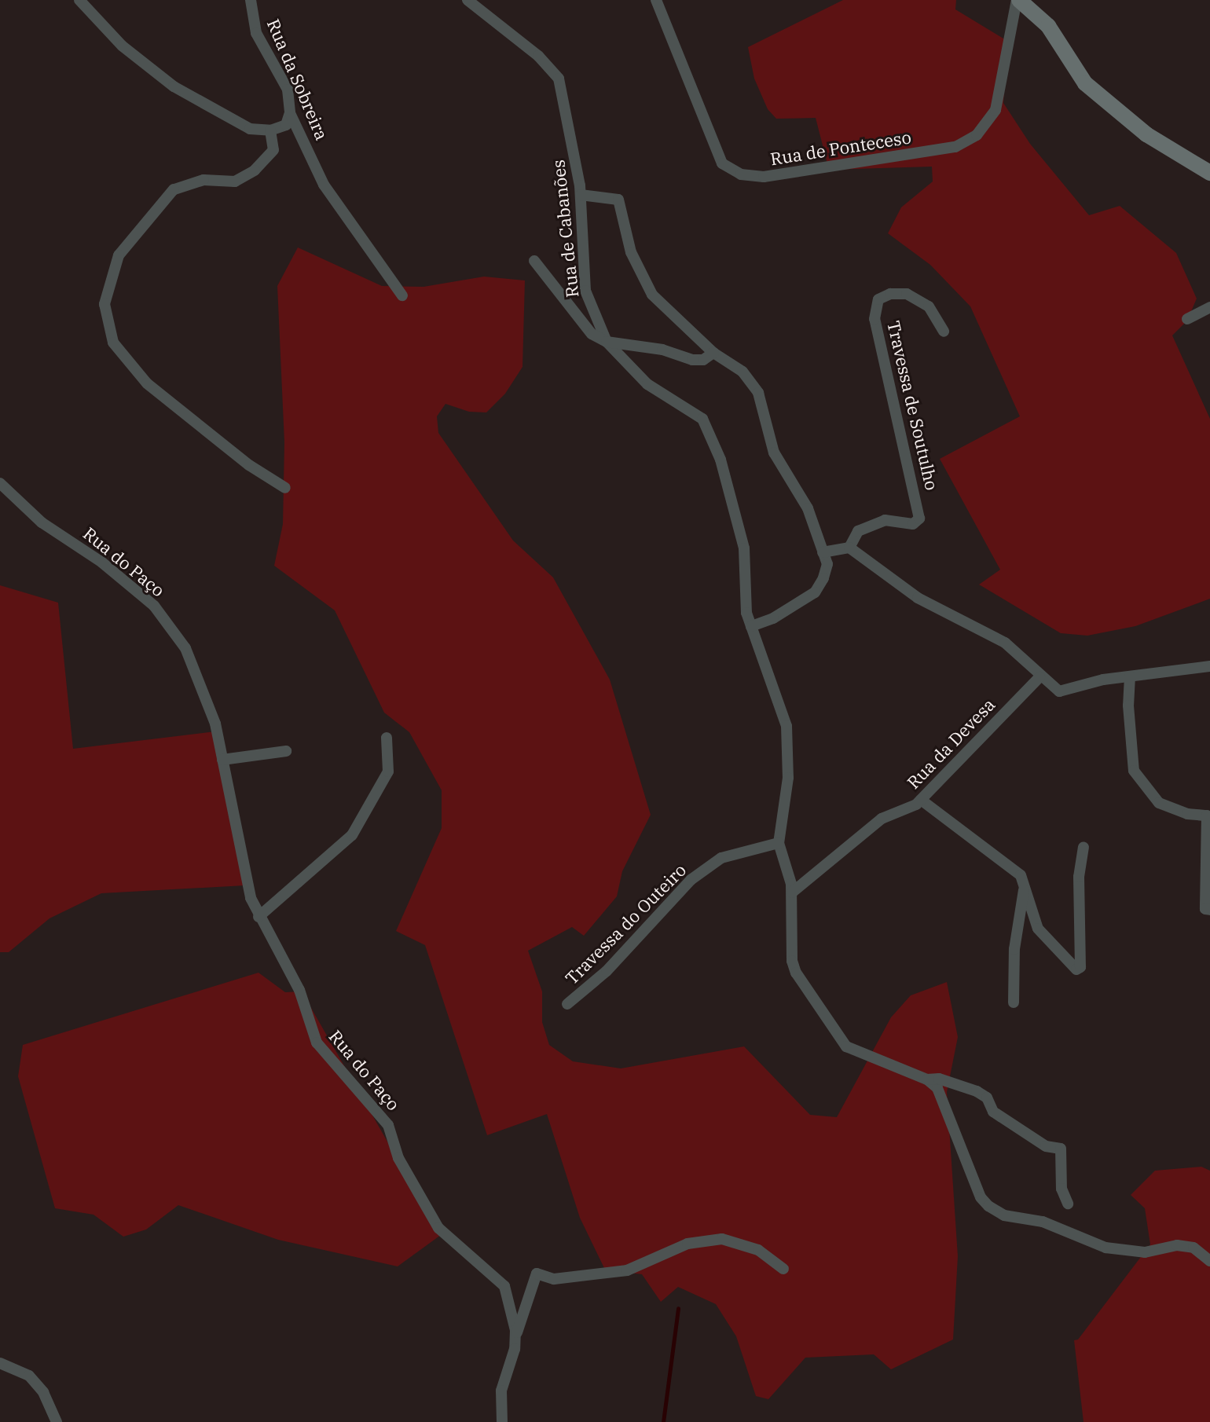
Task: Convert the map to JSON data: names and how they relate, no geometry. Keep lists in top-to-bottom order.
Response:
{
  "streets": {
    "street": [
      "Rua da Sobreira",
      "Rua de Ponteceso",
      "Rua de Cabanões",
      "Travessa de Soutulho",
      "Rua do Paço",
      "Rua da Devesa",
      "Travessa do Outeiro"
    ]
  },
  "crossings": [
    ["Rua de Cabanões", "Travessa do Outeiro"]
  ]
}
